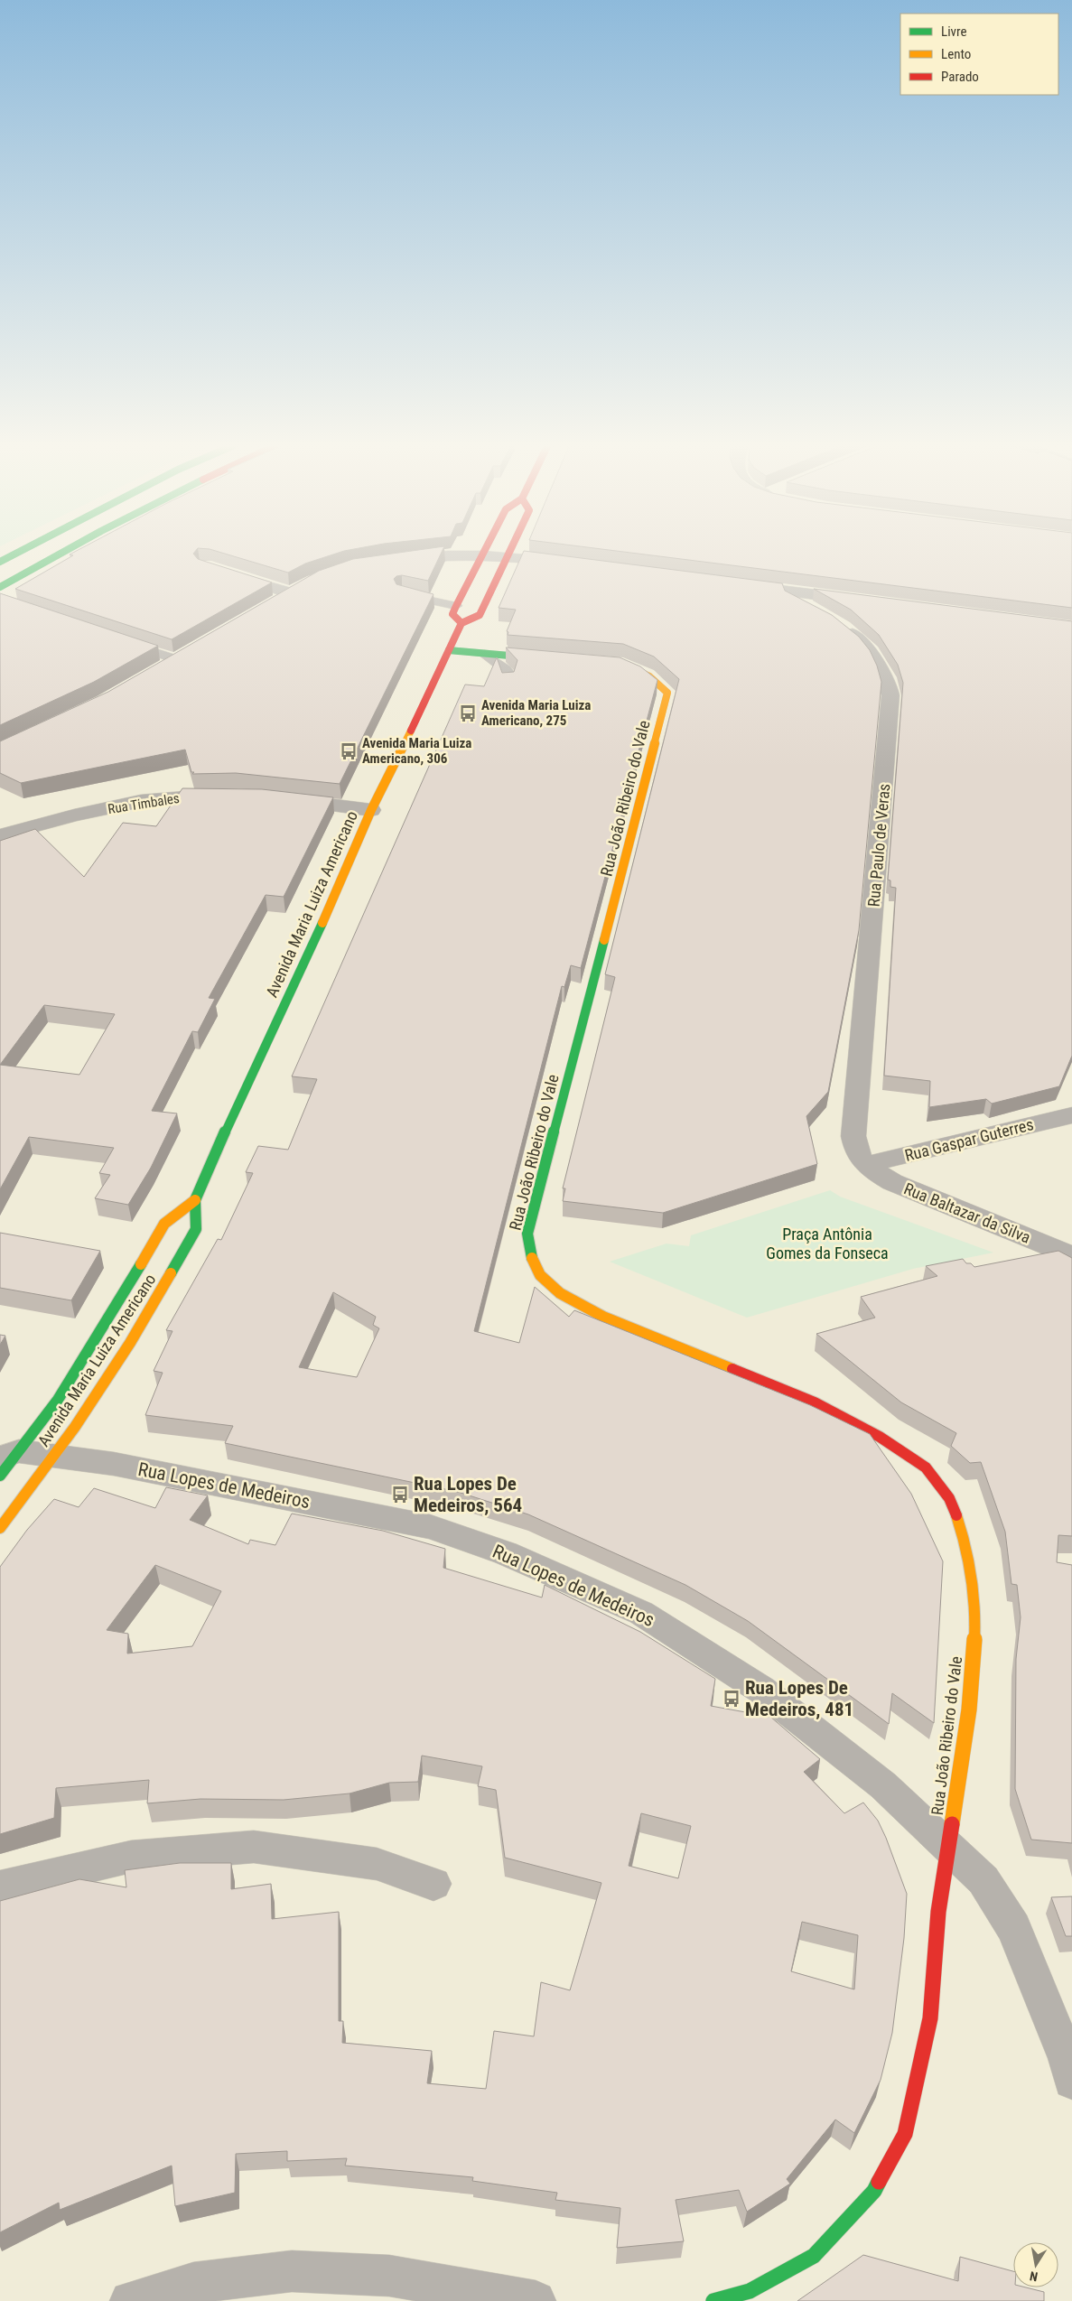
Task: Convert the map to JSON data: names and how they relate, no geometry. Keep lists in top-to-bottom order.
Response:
{
  "streets": {
    "main road": ["Rua João Ribeiro do Vale", "Avenida Maria Luiza Americano"],
    "street": [
      "Rua Timbales",
      "Rua Paulo de Veras",
      "Rua Gaspar Guterres",
      "Rua Baltazar da Silva",
      "Rua Lopes de Medeiros"
    ]
  },
  "crossings": [
    ["Rua João Ribeiro do Vale", "Rua Lopes de Medeiros"],
    ["Rua Paulo de Veras", "Rua Gaspar Guterres"],
    ["Rua Paulo de Veras", "Rua Baltazar da Silva"],
    ["Avenida Maria Luiza Americano", "Rua Lopes de Medeiros"],
    ["Rua Gaspar Guterres", "Rua Baltazar da Silva"]
  ],
  "parks": ["Praça Antônia Gomes da Fonseca"],
  "places": {
    "bus stop": [
      "Avenida Maria Luiza Americano, 275",
      "Avenida Maria Luiza Americano, 306",
      "Rua Lopes De Medeiros, 564",
      "Rua Lopes De Medeiros, 481"
    ]
  },
  "legend": ["Livre", "Lento", "Parado"],
  "north": "bottom"
}
